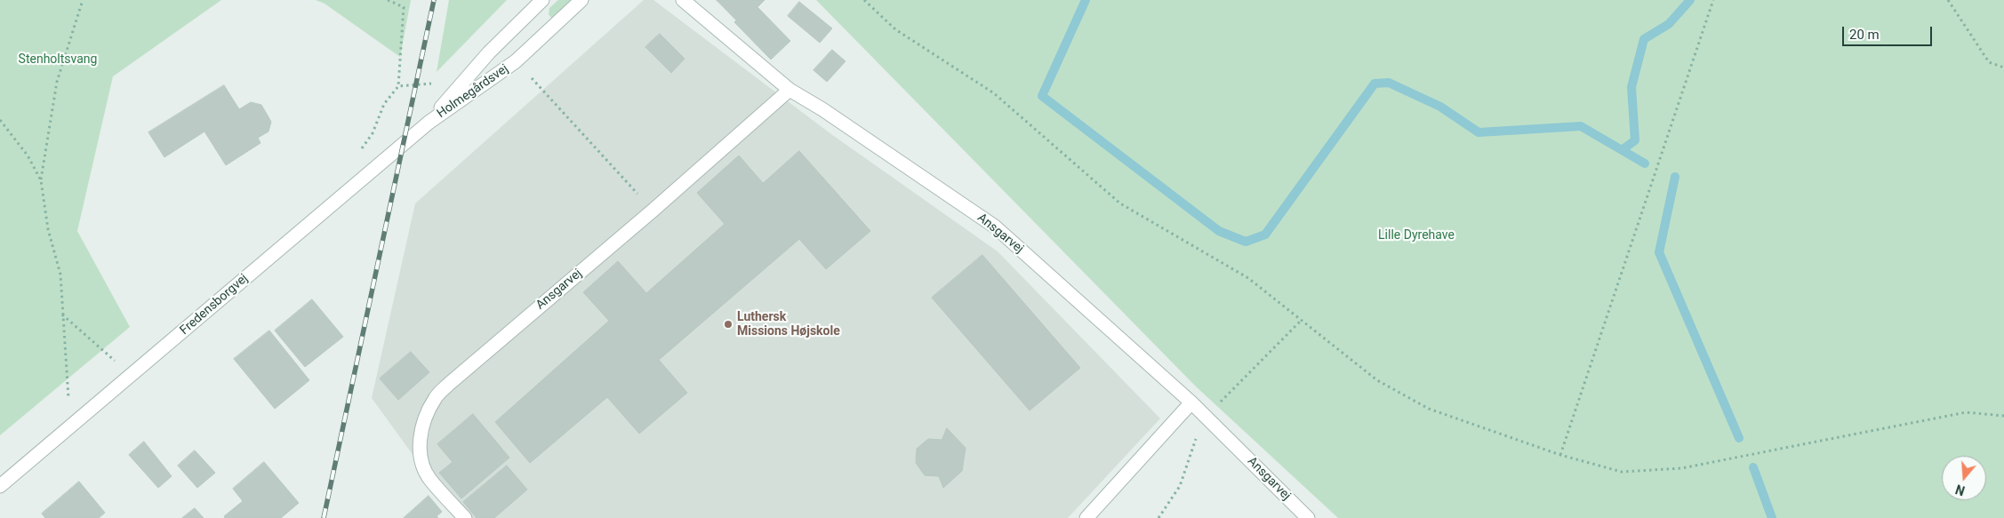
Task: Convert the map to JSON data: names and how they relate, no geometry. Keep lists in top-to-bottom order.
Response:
{
  "streets": {
    "street": ["Holmegårdsvej", "Ansgarvej", "Fredensborgvej"]
  },
  "crossings": [
    ["Holmegårdsvej", "Fredensborgvej"]
  ],
  "parks": ["Stenholtsvang", "Lille Dyrehave"],
  "places": ["Luthersk Missions Højskole"],
  "scale_bar": "20 m",
  "north": "bottom"
}
